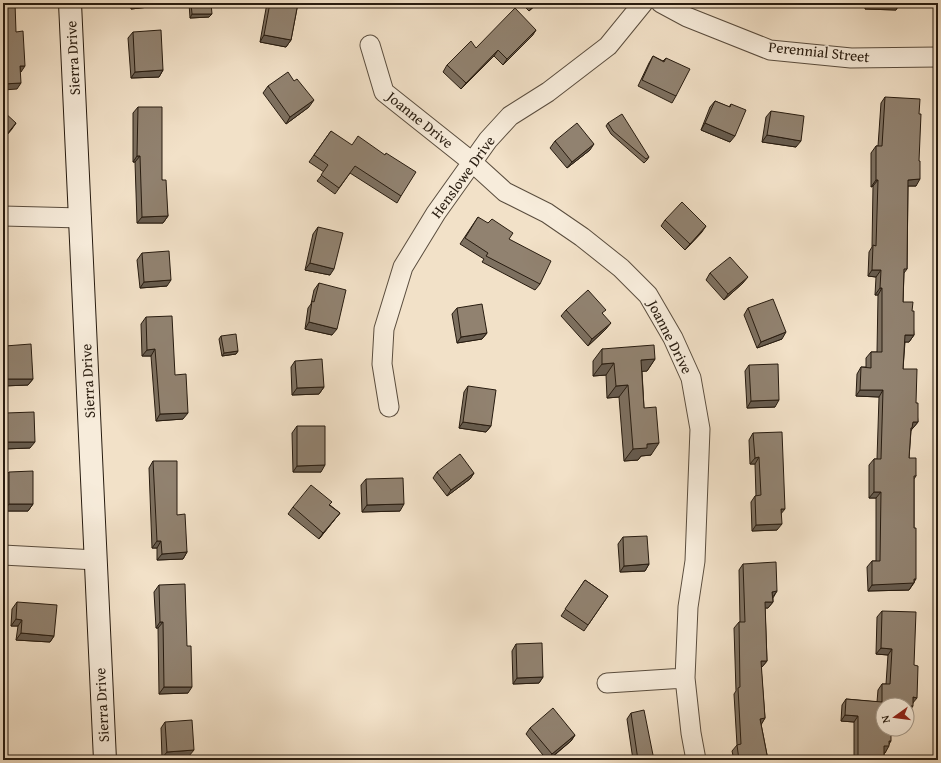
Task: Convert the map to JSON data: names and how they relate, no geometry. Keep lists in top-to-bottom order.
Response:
{
  "streets": {
    "street": [
      "Perennial Street",
      "Sierra Drive",
      "Joanne Drive",
      "Henslowe Drive"
    ]
  },
  "crossings": [
    ["Joanne Drive", "Henslowe Drive"]
  ],
  "north": "left"
}
